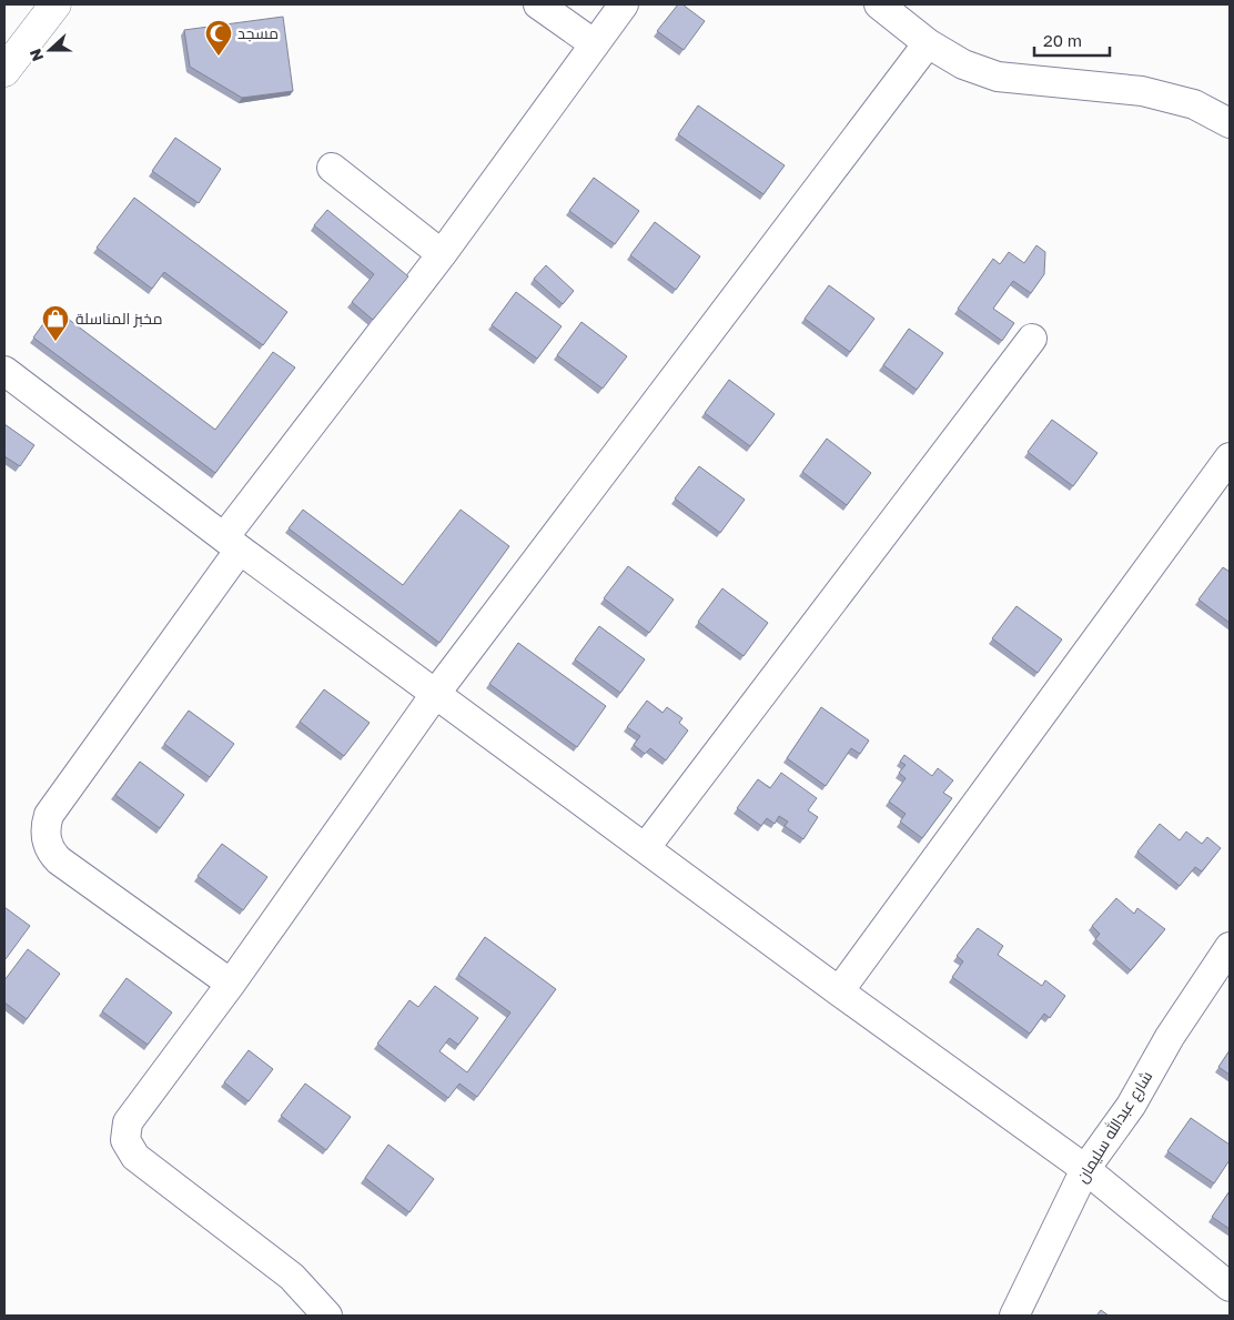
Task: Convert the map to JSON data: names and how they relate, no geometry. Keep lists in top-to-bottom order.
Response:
{
  "streets": {
    "street": ["شارع عبدالله سليمان"]
  },
  "places": {
    "mosque": ["مسجد"],
    "shop": ["مخبز المناسلة"]
  },
  "scale_bar": "20 m",
  "north": "left"
}
